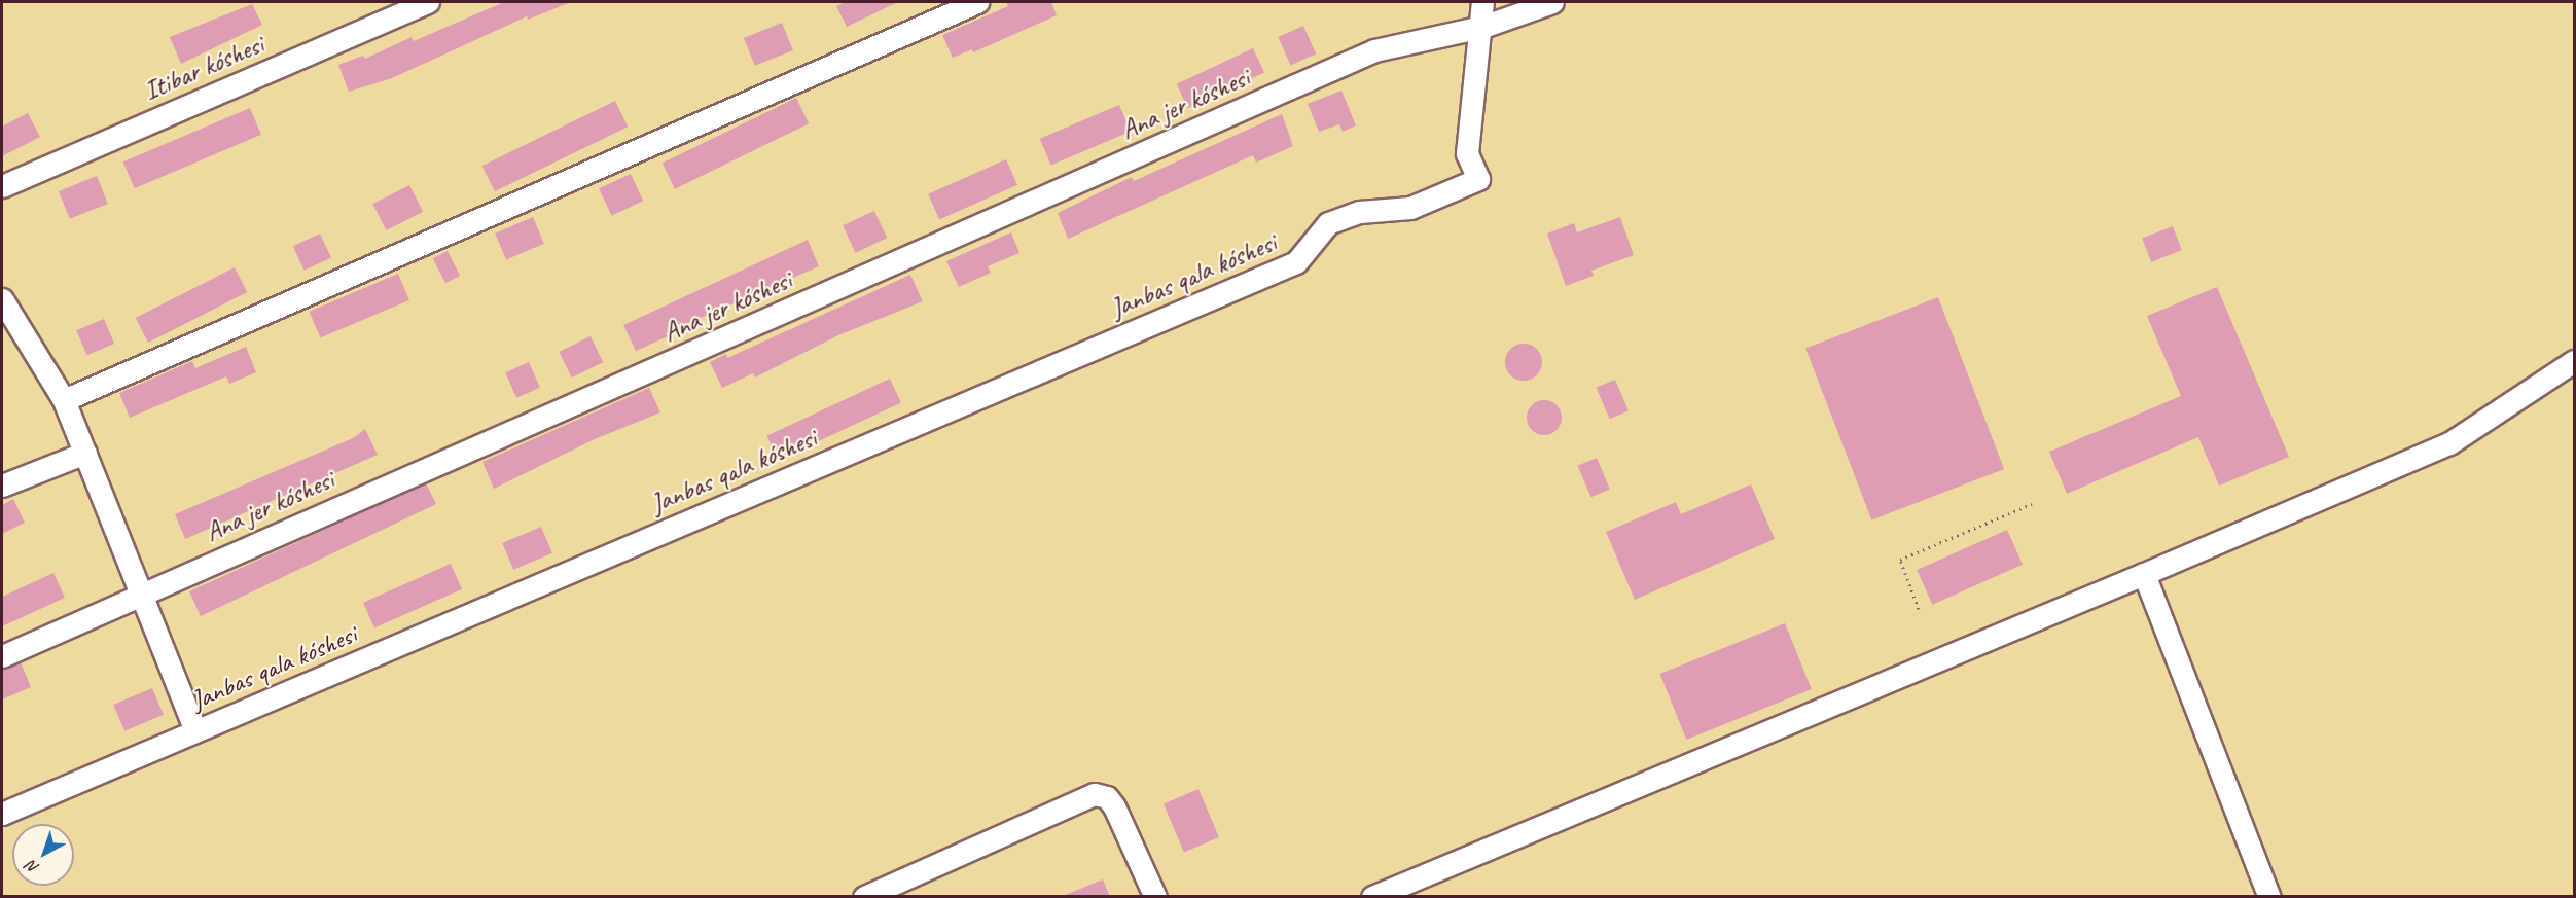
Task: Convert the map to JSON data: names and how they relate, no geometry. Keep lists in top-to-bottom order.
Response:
{
  "streets": {
    "street": ["Itibar kóshesi", "Ana jer kóshesi", "Janbas qala kóshesi"]
  },
  "crossings": [
    ["Ana jer kóshesi", "Janbas qala kóshesi"]
  ],
  "north": "bottom left"
}
